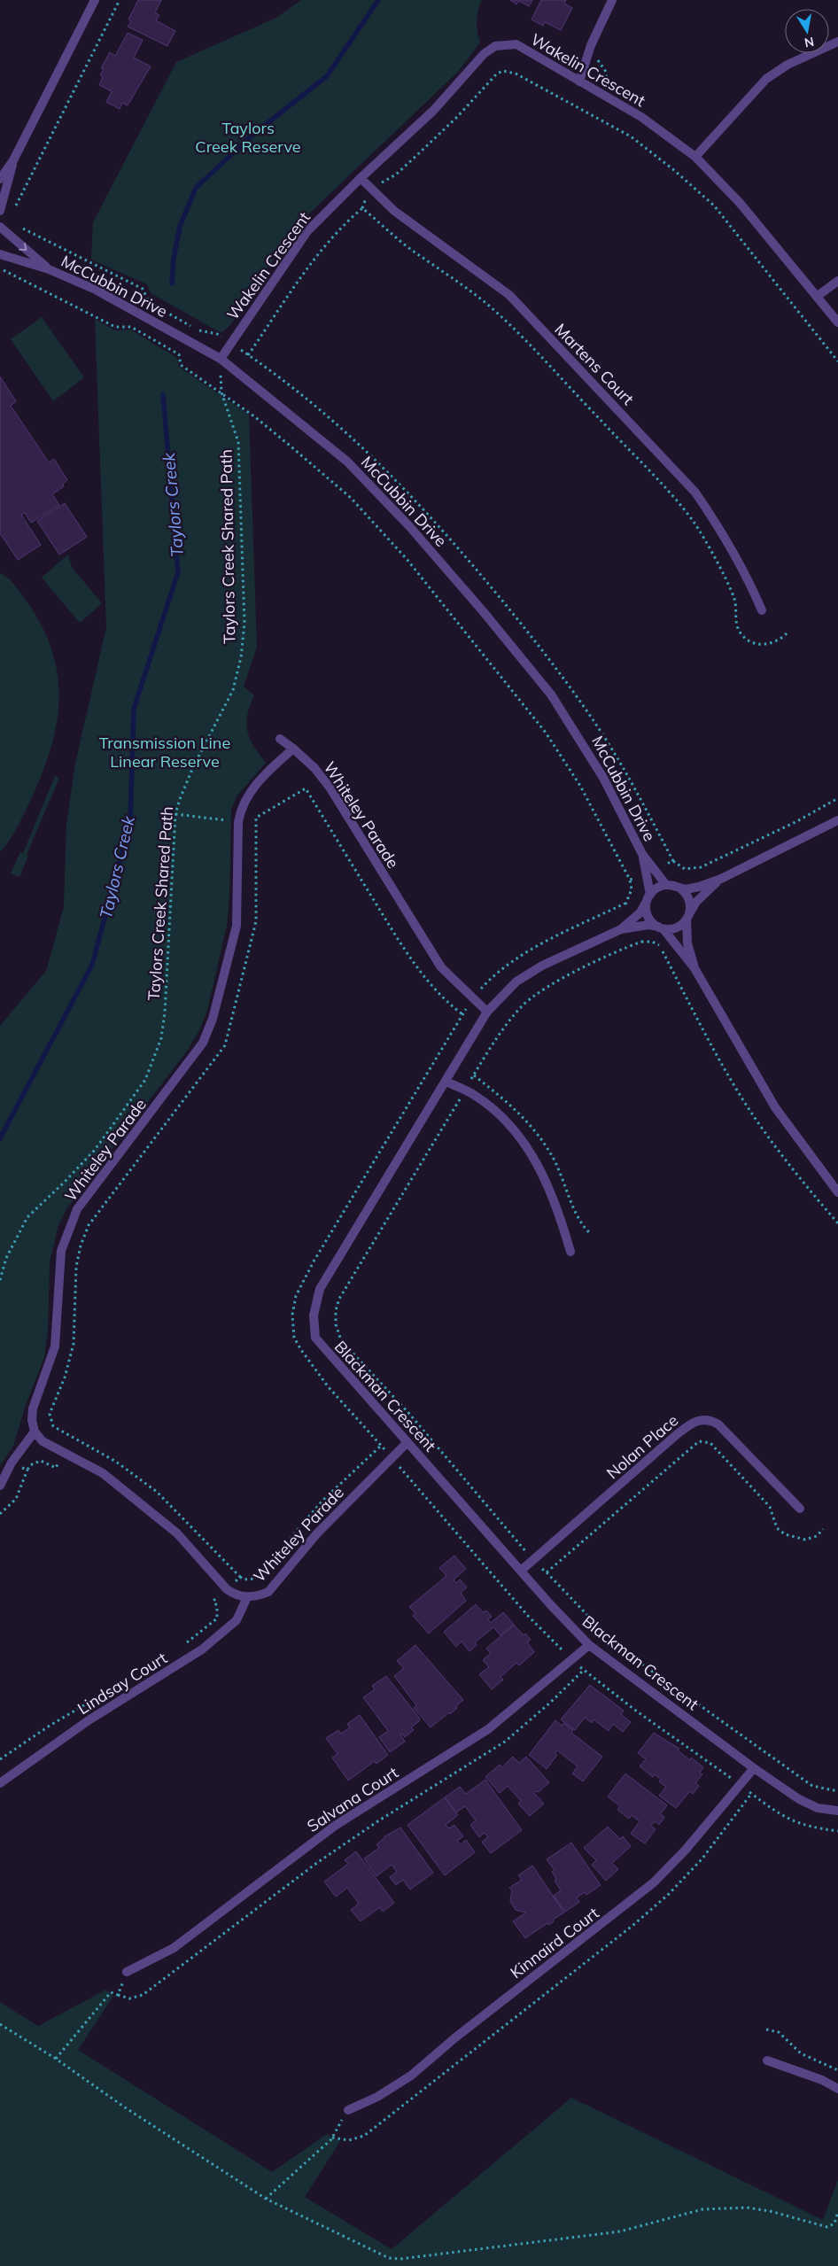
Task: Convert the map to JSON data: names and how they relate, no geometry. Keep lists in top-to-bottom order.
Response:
{
  "streets": {
    "street": [
      "Wakelin Crescent",
      "McCubbin Drive",
      "Martens Court",
      "Whiteley Parade",
      "Blackman Crescent",
      "Nolan Place",
      "Lindsay Court",
      "Salvana Court",
      "Kinnaird Court"
    ],
    "path": ["Taylors Creek Shared Path"]
  },
  "crossings": [
    ["Wakelin Crescent", "McCubbin Drive"],
    ["Wakelin Crescent", "Martens Court"],
    ["Wakelin Crescent", "Taylors Creek Shared Path"],
    ["McCubbin Drive", "Taylors Creek Shared Path"],
    ["McCubbin Drive", "Blackman Crescent"],
    ["Whiteley Parade", "Blackman Crescent"],
    ["Whiteley Parade", "Lindsay Court"],
    ["Blackman Crescent", "Nolan Place"],
    ["Blackman Crescent", "Salvana Court"],
    ["Blackman Crescent", "Kinnaird Court"]
  ],
  "water": ["Taylors Creek"],
  "parks": ["Taylors Creek Reserve", "Transmission Line Linear Reserve"],
  "north": "bottom"
}
